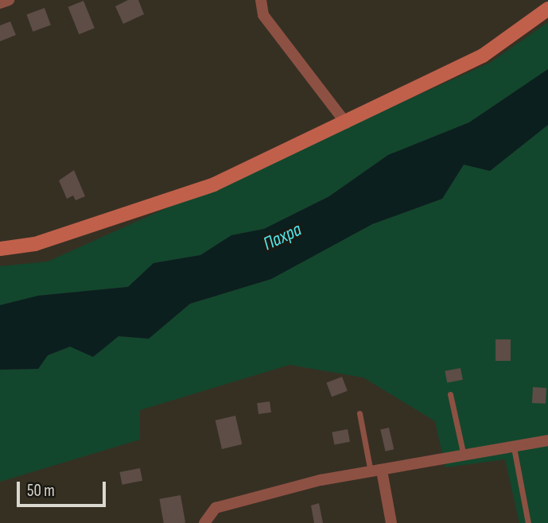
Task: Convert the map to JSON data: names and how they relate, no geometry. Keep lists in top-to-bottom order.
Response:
{
  "water": ["Пахра"],
  "scale_bar": "50 m"
}
